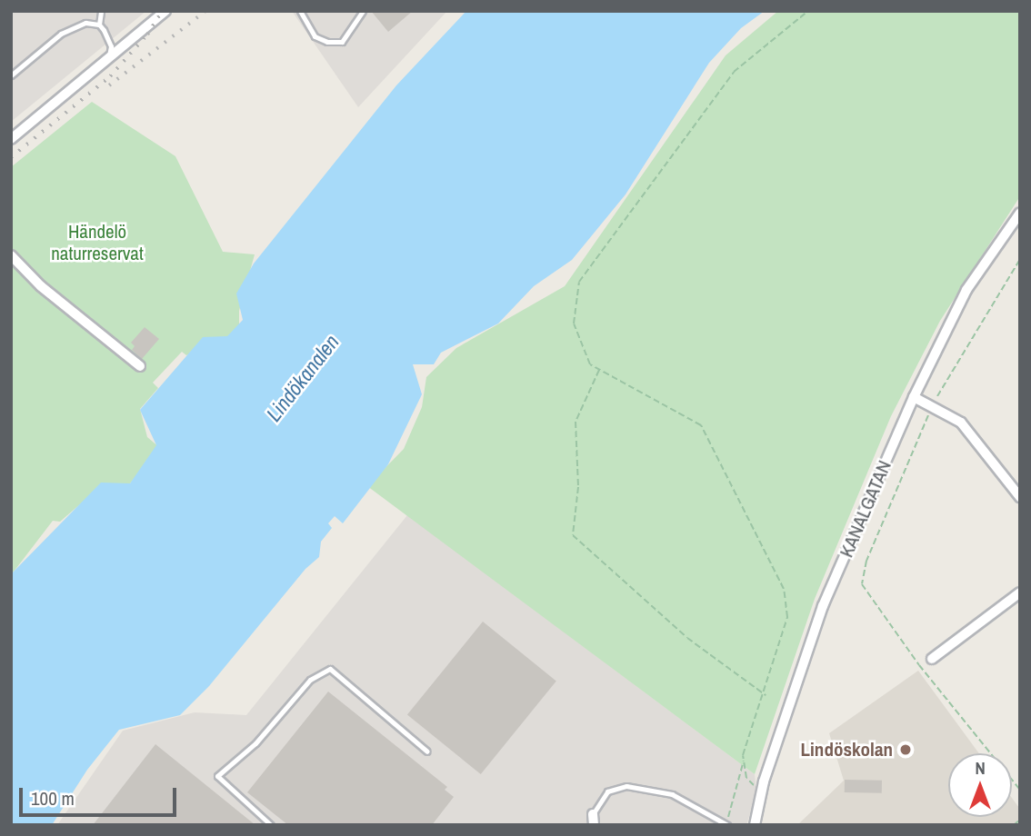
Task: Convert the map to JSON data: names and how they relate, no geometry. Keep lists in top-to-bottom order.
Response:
{
  "streets": {
    "street": ["KANALGATAN"]
  },
  "water": ["Lindökanalen"],
  "parks": ["Händelö naturreservat"],
  "places": ["Lindöskolan"],
  "scale_bar": "100 m",
  "north": "top"
}
